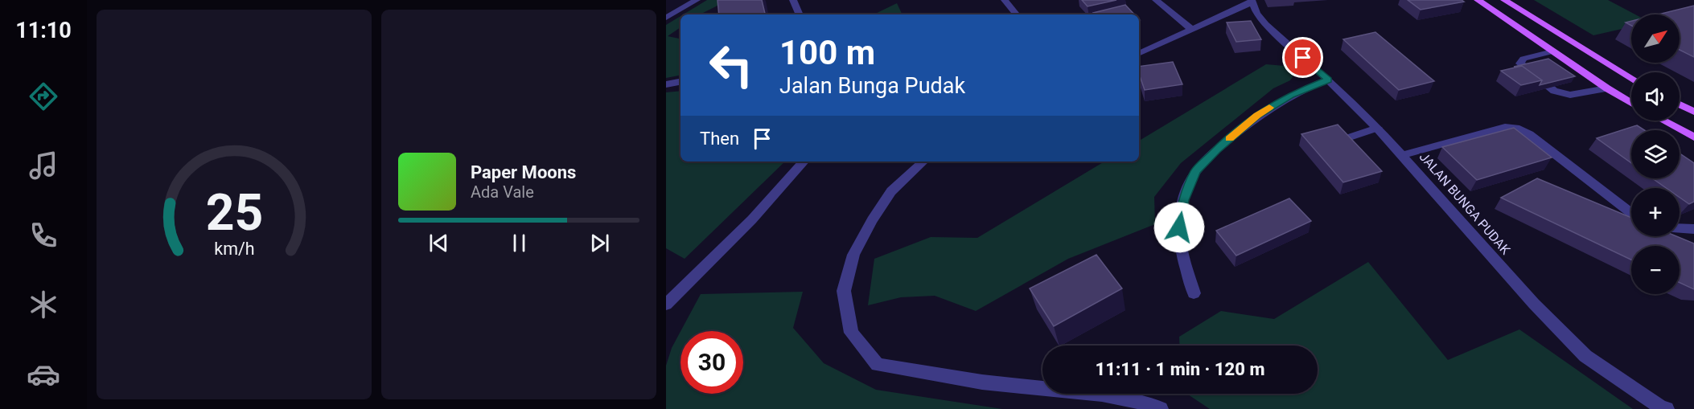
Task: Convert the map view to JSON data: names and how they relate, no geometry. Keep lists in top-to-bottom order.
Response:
{
  "streets": {
    "street": ["JALAN BUNGA PUDAK"]
  },
  "north": "top right",
  "page": {
    "tabs": "11:10",
    "map_buttons": ["+", "−"],
    "turn": ["100 m", "Jalan Bunga Pudak"],
    "then": "Then",
    "song": ["Paper Moons", "Ada Vale"],
    "limit": "30",
    "trip": "11:11 · 1 min · 120 m",
    "gauge": ["25", "km/h"]
  }
}
